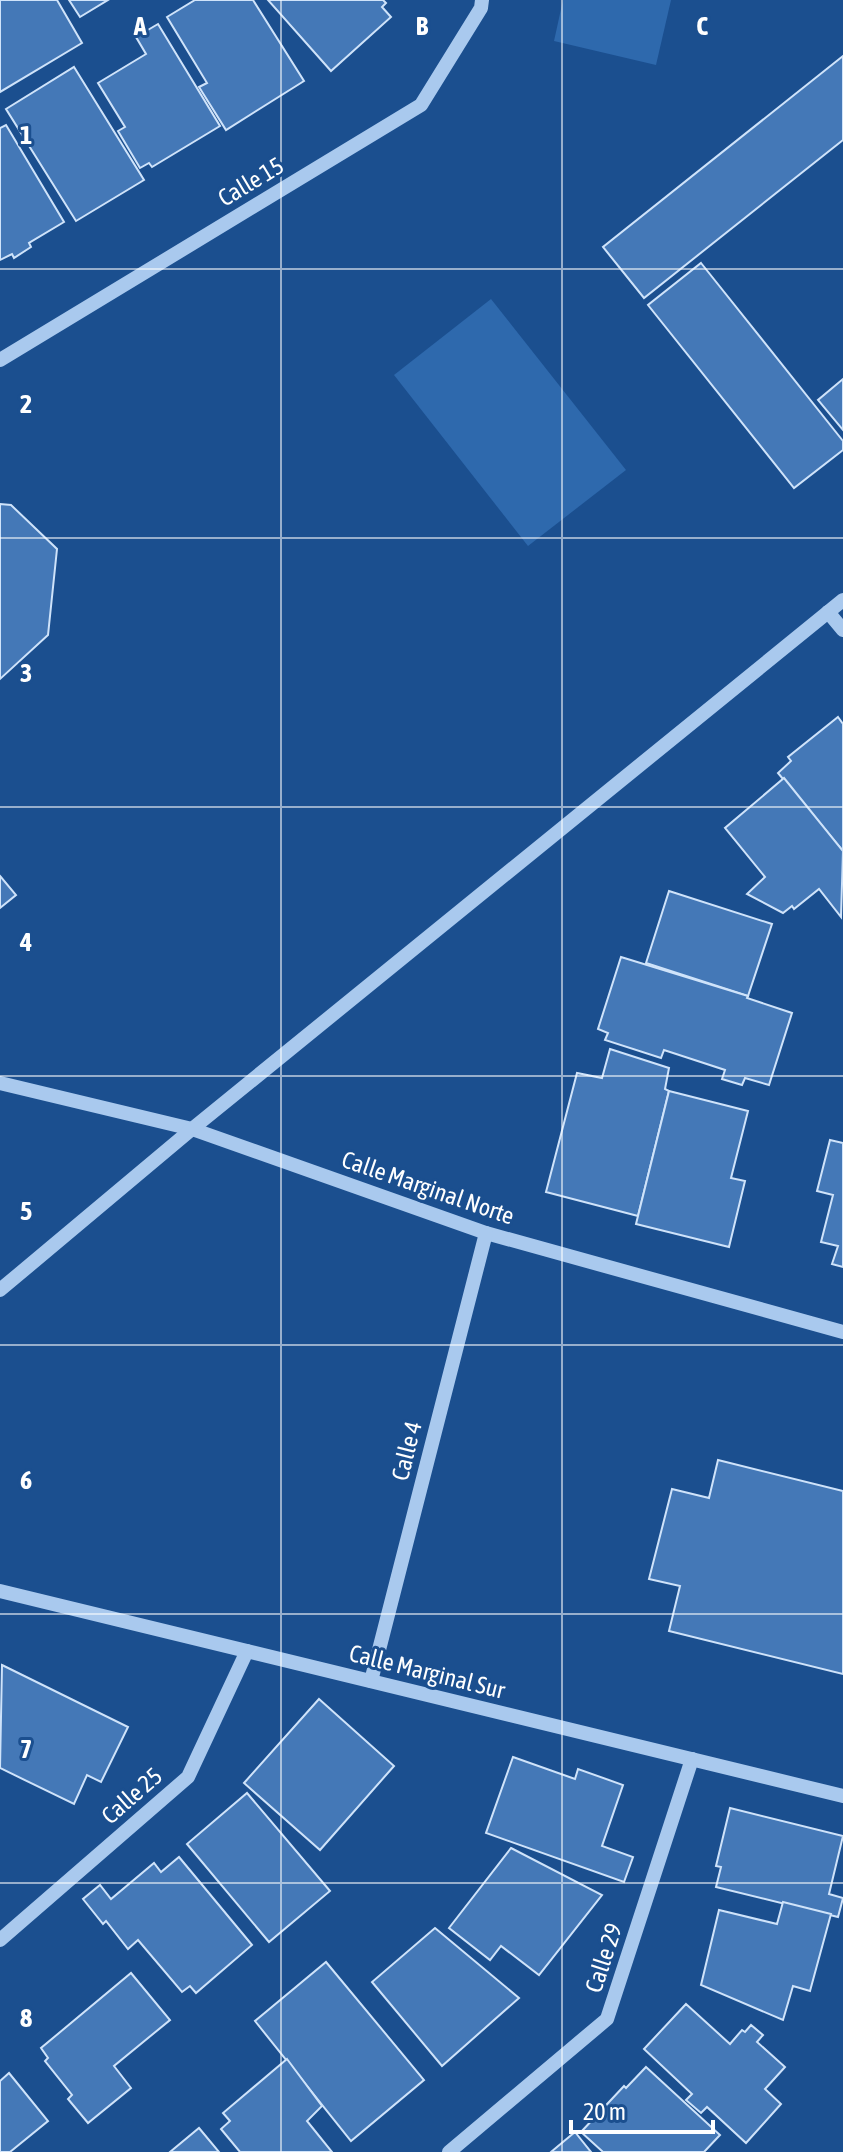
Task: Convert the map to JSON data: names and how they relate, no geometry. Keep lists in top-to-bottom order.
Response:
{
  "streets": {
    "street": [
      "Calle 15",
      "Calle Marginal Norte",
      "Calle 4",
      "Calle Marginal Sur",
      "Calle 25",
      "Calle 29"
    ]
  },
  "crossings": [
    ["Calle Marginal Norte", "Calle 4"],
    ["Calle 4", "Calle Marginal Sur"],
    ["Calle Marginal Sur", "Calle 25"],
    ["Calle Marginal Sur", "Calle 29"]
  ],
  "scale_bar": "20 m",
  "grid": {
    "columns": ["A", "B", "C"],
    "rows": [
      "1",
      "2",
      "3",
      "4",
      "5",
      "6",
      "7",
      "8"
    ]
  }
}
